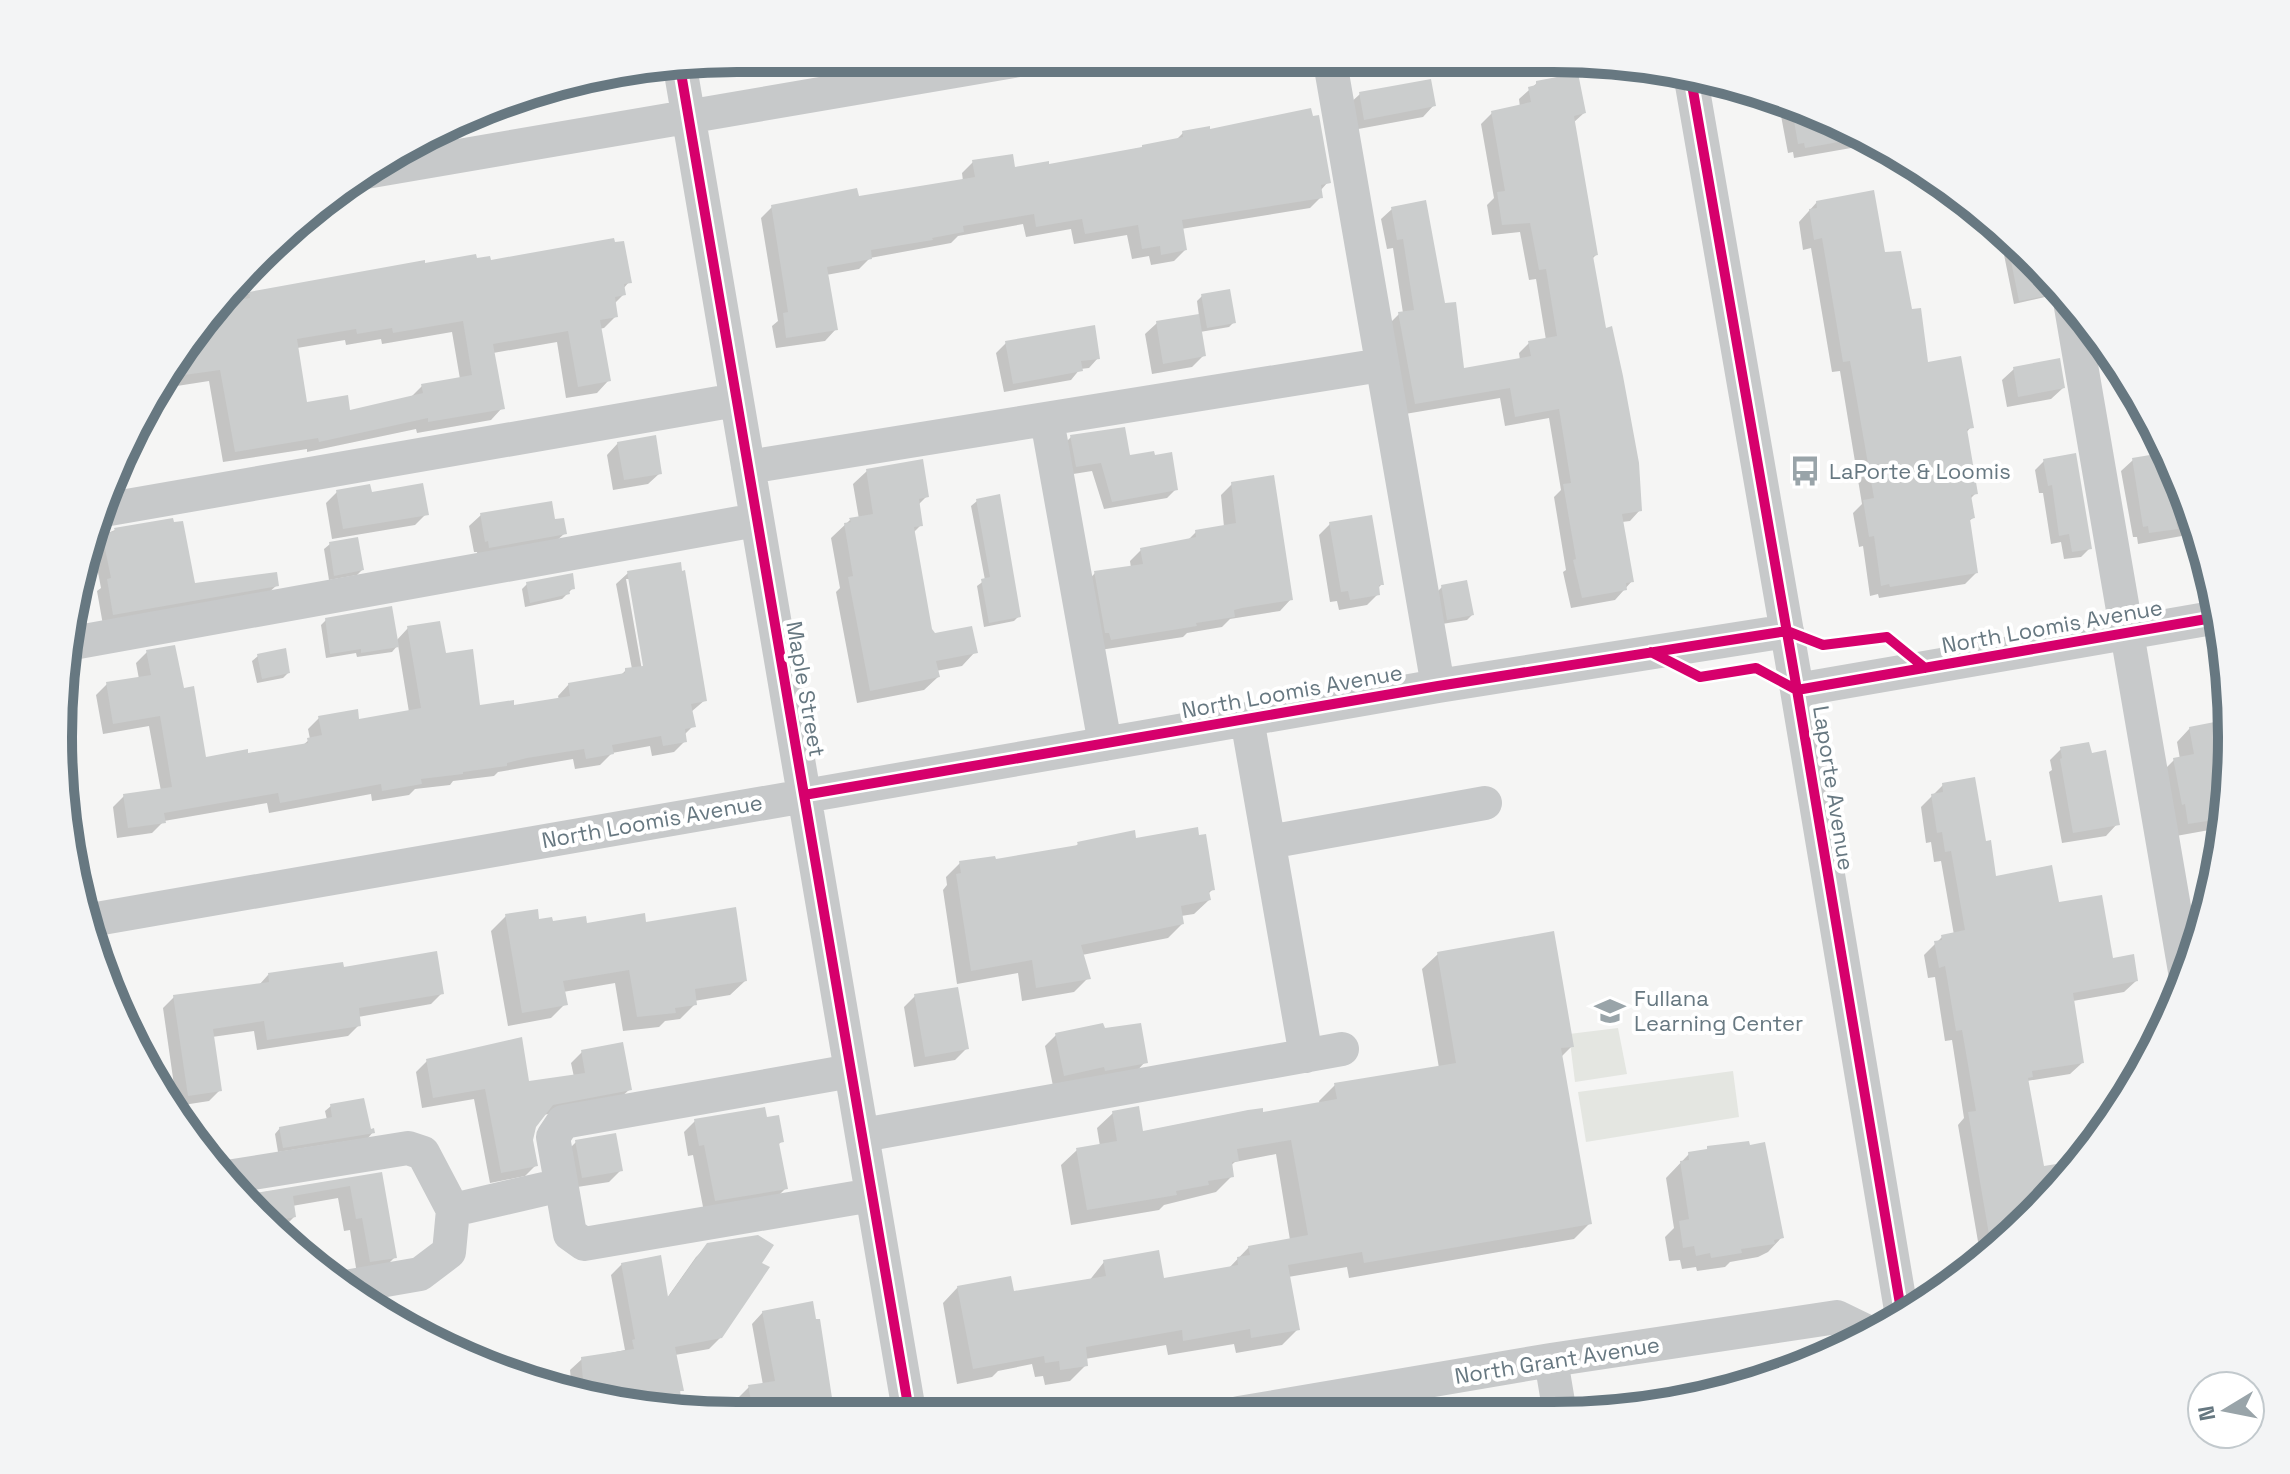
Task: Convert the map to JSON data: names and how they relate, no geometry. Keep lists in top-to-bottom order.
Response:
{
  "streets": {
    "street": [
      "North Loomis Avenue",
      "Maple Street",
      "Laporte Avenue",
      "North Grant Avenue"
    ]
  },
  "crossings": [
    ["North Loomis Avenue", "Maple Street"],
    ["North Loomis Avenue", "Laporte Avenue"]
  ],
  "places": {
    "bus stop": ["LaPorte & Loomis"],
    "school or university": ["Fullana Learning Center"]
  },
  "north": "left"
}
